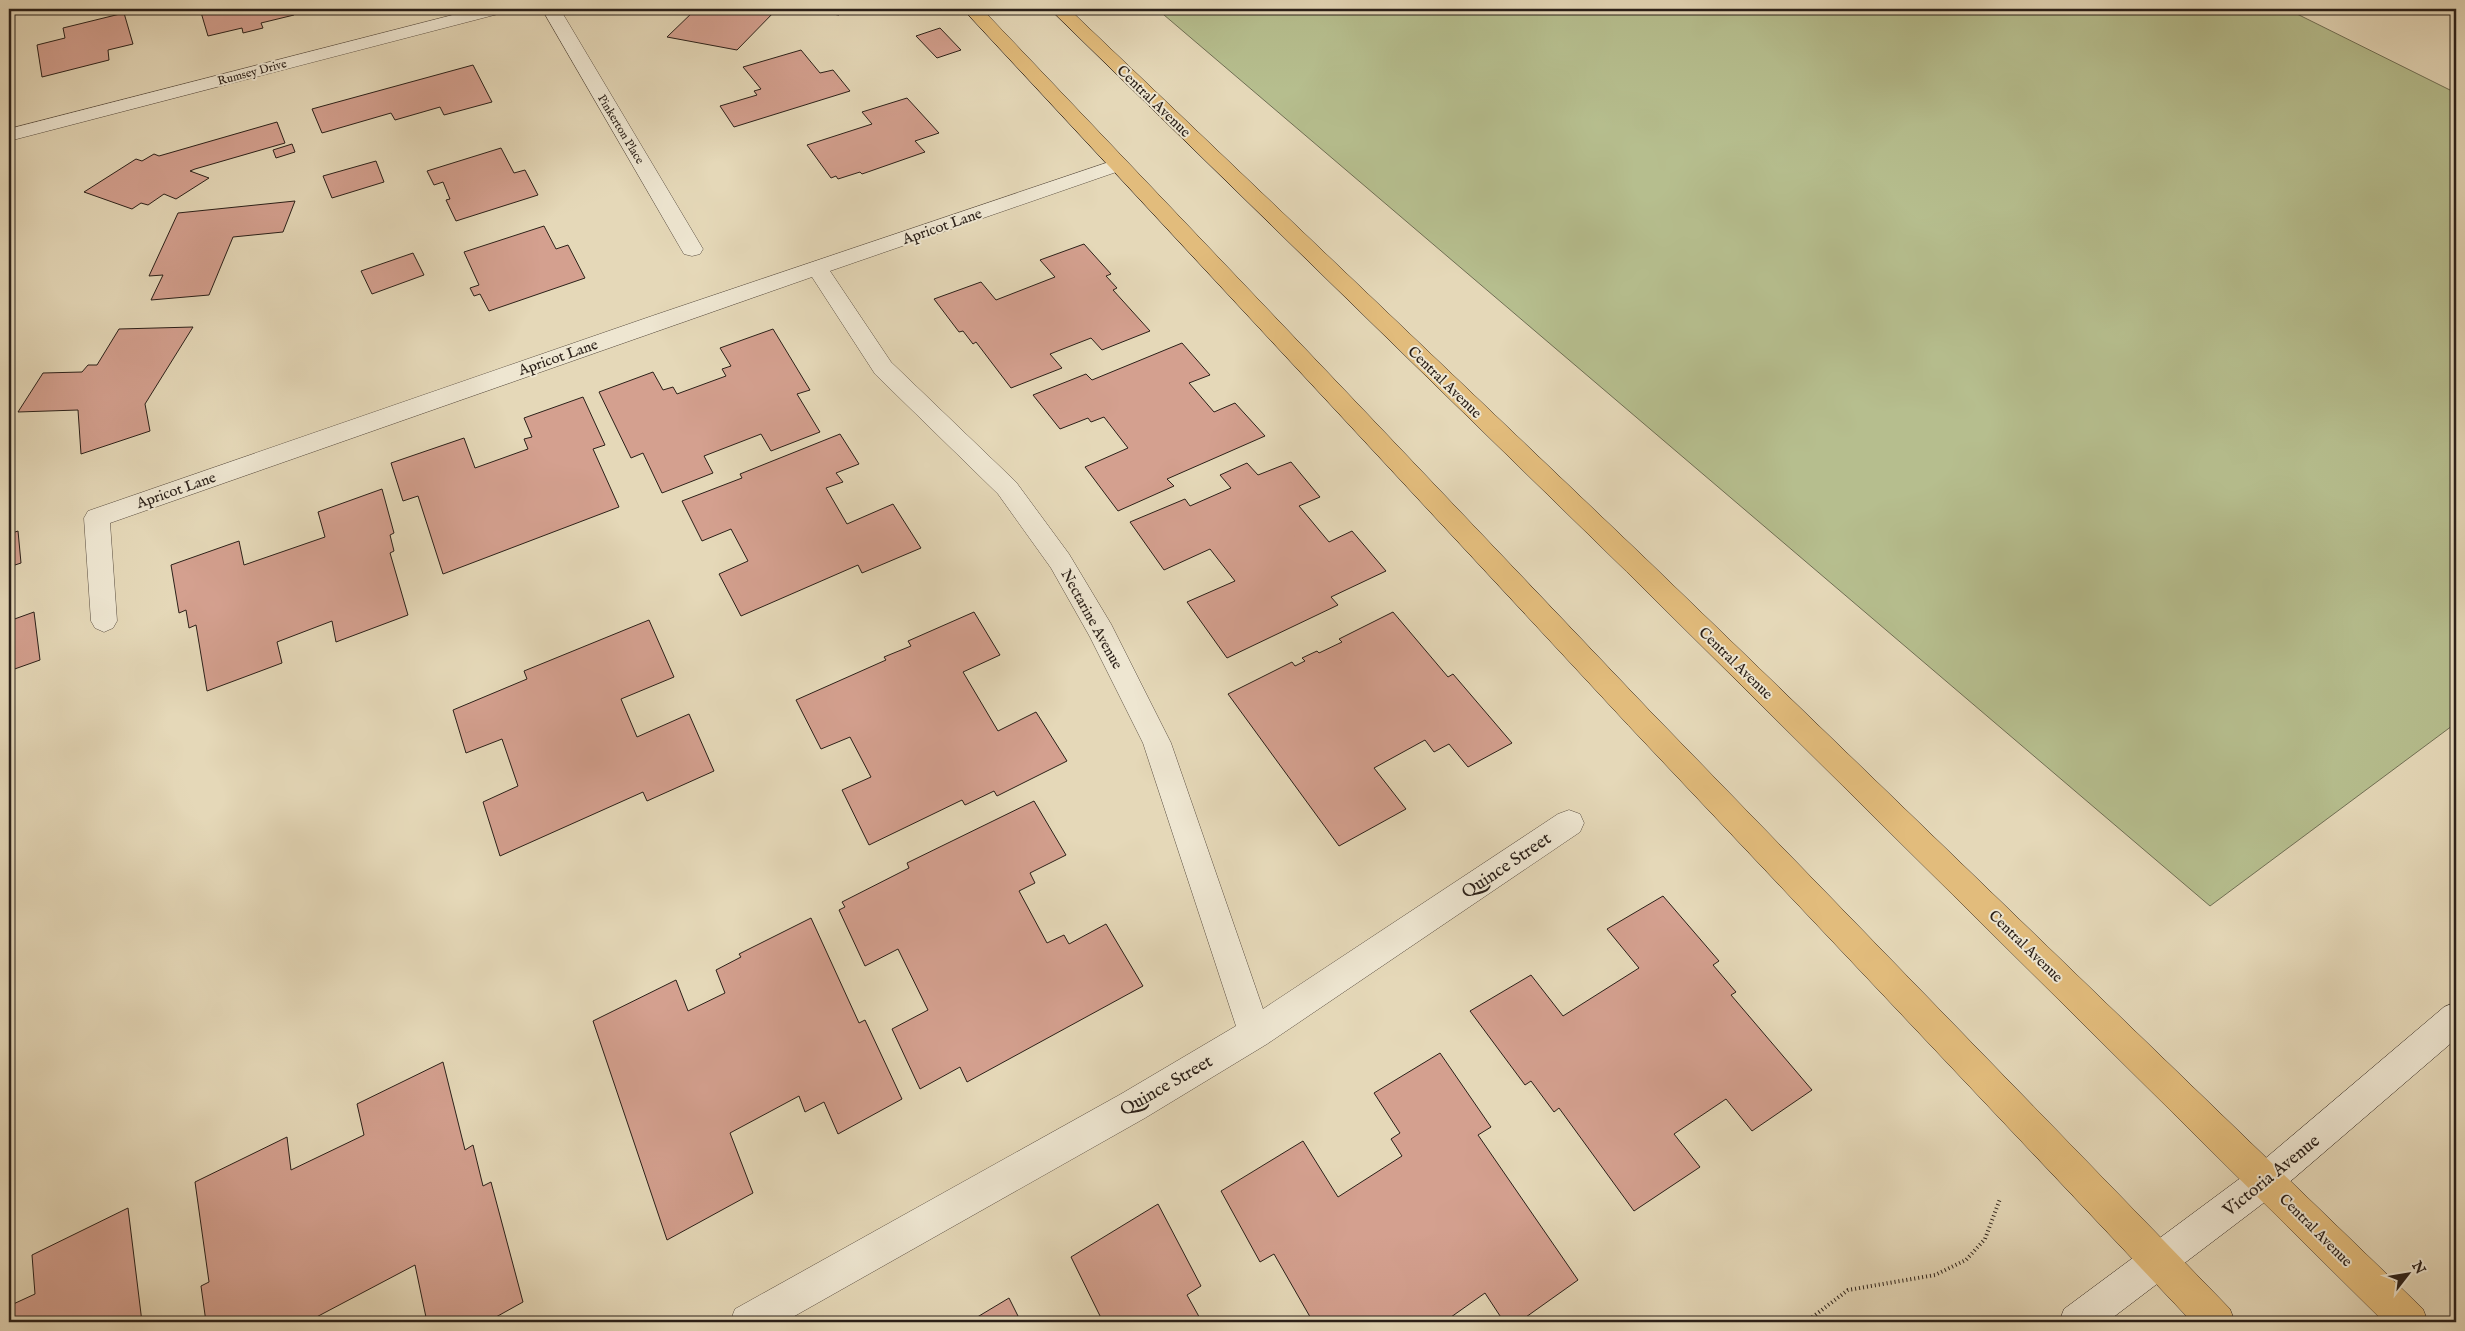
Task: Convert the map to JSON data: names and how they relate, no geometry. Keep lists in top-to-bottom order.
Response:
{
  "streets": {
    "main road": ["Central Avenue"],
    "street": [
      "Rumsey Drive",
      "Pinkerton Place",
      "Apricot Lane",
      "Nectarine Avenue",
      "Quince Street",
      "Victoria Avenue"
    ]
  },
  "crossings": [
    ["Central Avenue", "Victoria Avenue"],
    ["Apricot Lane", "Nectarine Avenue"],
    ["Nectarine Avenue", "Quince Street"]
  ],
  "north": "top right"
}
